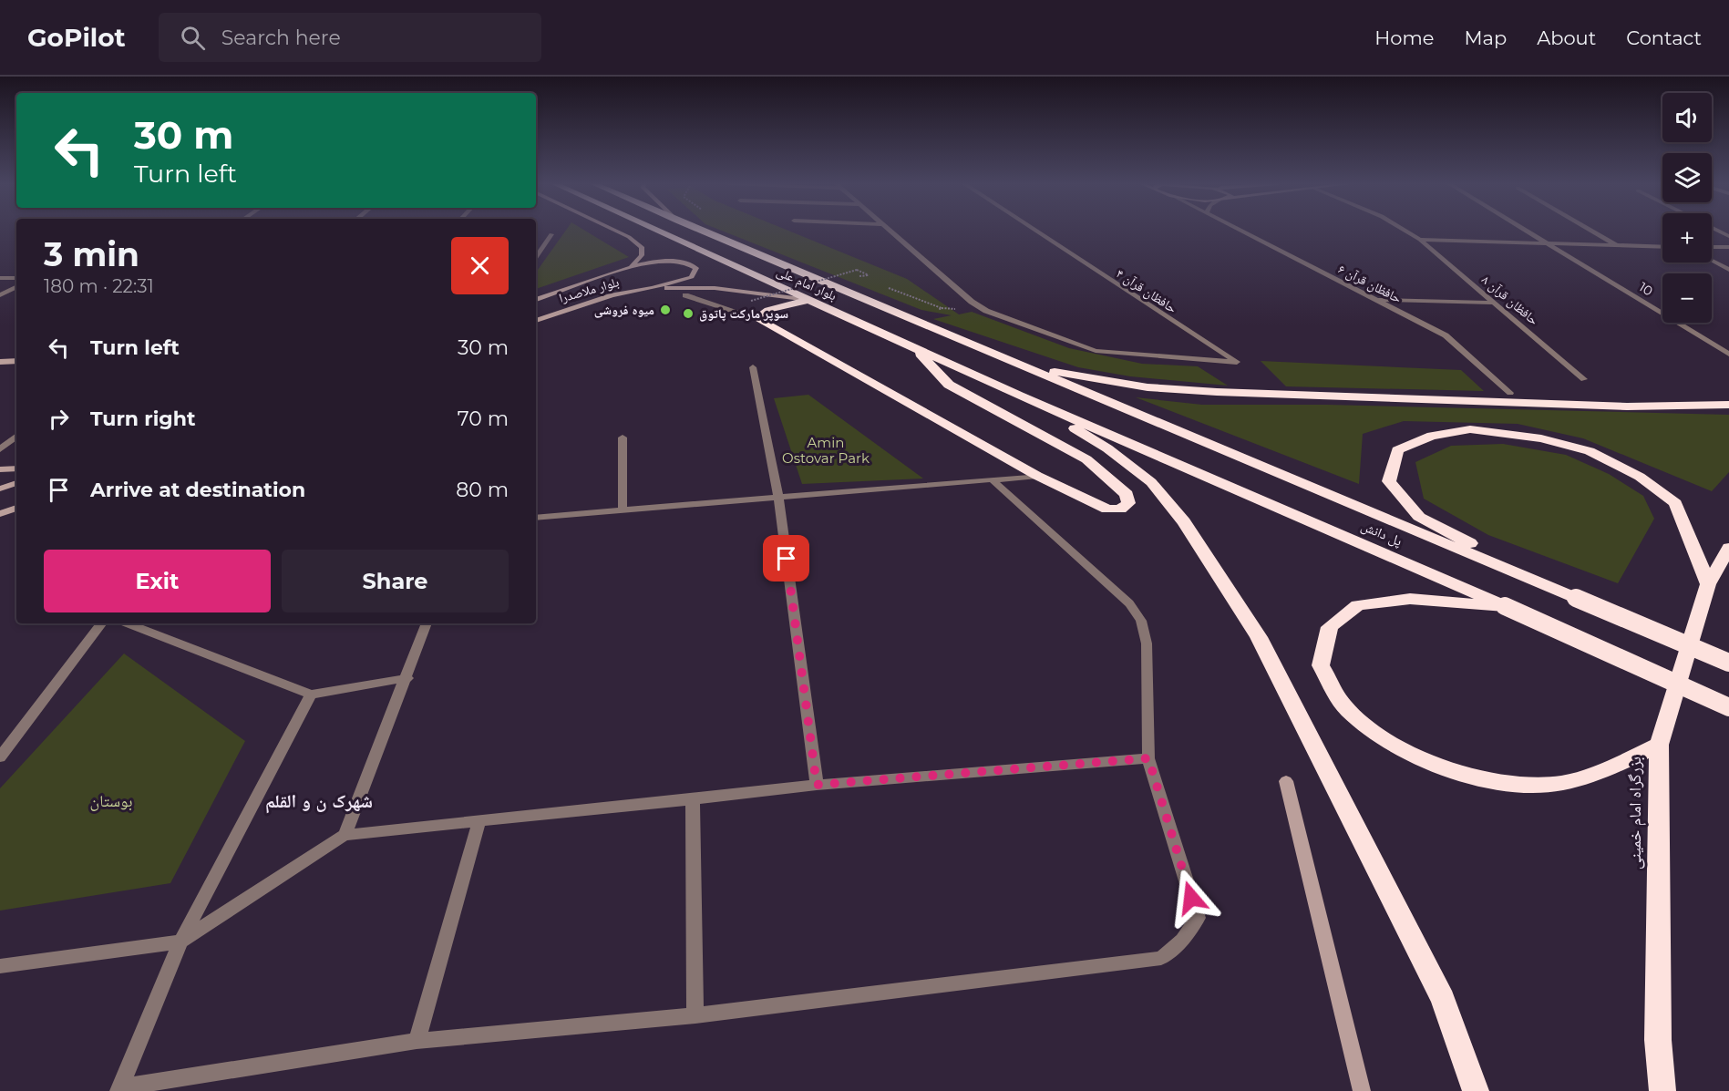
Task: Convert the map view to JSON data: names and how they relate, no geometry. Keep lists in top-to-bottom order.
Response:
{
  "streets": {
    "highway": ["بلوار امام علی", "پل دانش", "بزرگراه امام خمینی"],
    "street": [
      "حافظان قرآن ۶",
      "10",
      "بلوار ملاصدرا",
      "حافظان قرآن ۴",
      "حافظان قرآن ۸"
    ]
  },
  "crossings": [
    ["بلوار امام علی", "پل دانش"]
  ],
  "districts": ["شهرک ن و القلم"],
  "parks": ["Amin Ostovar Park", "بوستان"],
  "places": ["میوه فروشی", "سوپر مارکت پاتوق"],
  "page": {
    "header": "GoPilot",
    "search": "Search here",
    "nav": [
      "Home",
      "Map",
      "About",
      "Contact"
    ],
    "map_buttons": ["+", "−"],
    "turn": ["30 m", "Turn left"],
    "heading": ["3 min", "180 m · 22:31"],
    "list": [
      {
        "name": "Turn left",
        "value": "30 m"
      },
      {
        "name": "Turn right",
        "value": "70 m"
      },
      {
        "name": "Arrive at destination",
        "value": "80 m"
      }
    ],
    "buttons": ["Exit", "Share"]
  }
}
